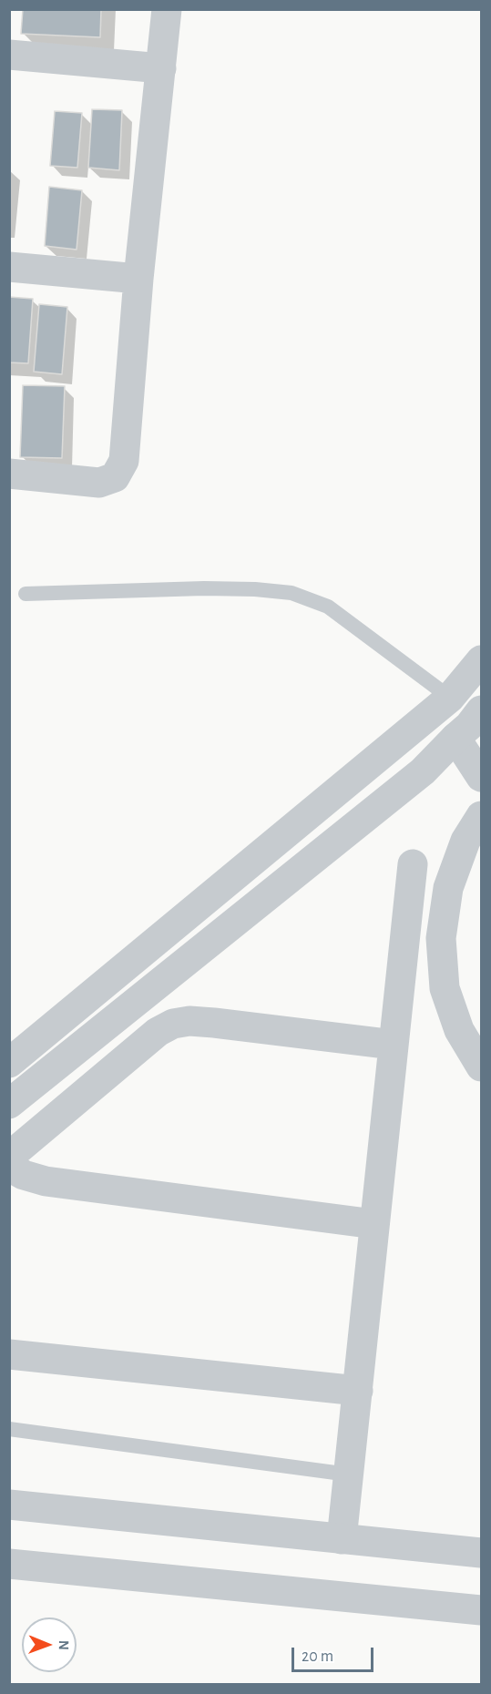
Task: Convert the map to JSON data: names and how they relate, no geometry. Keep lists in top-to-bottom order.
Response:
{
  "scale_bar": "20 m",
  "north": "right"
}
